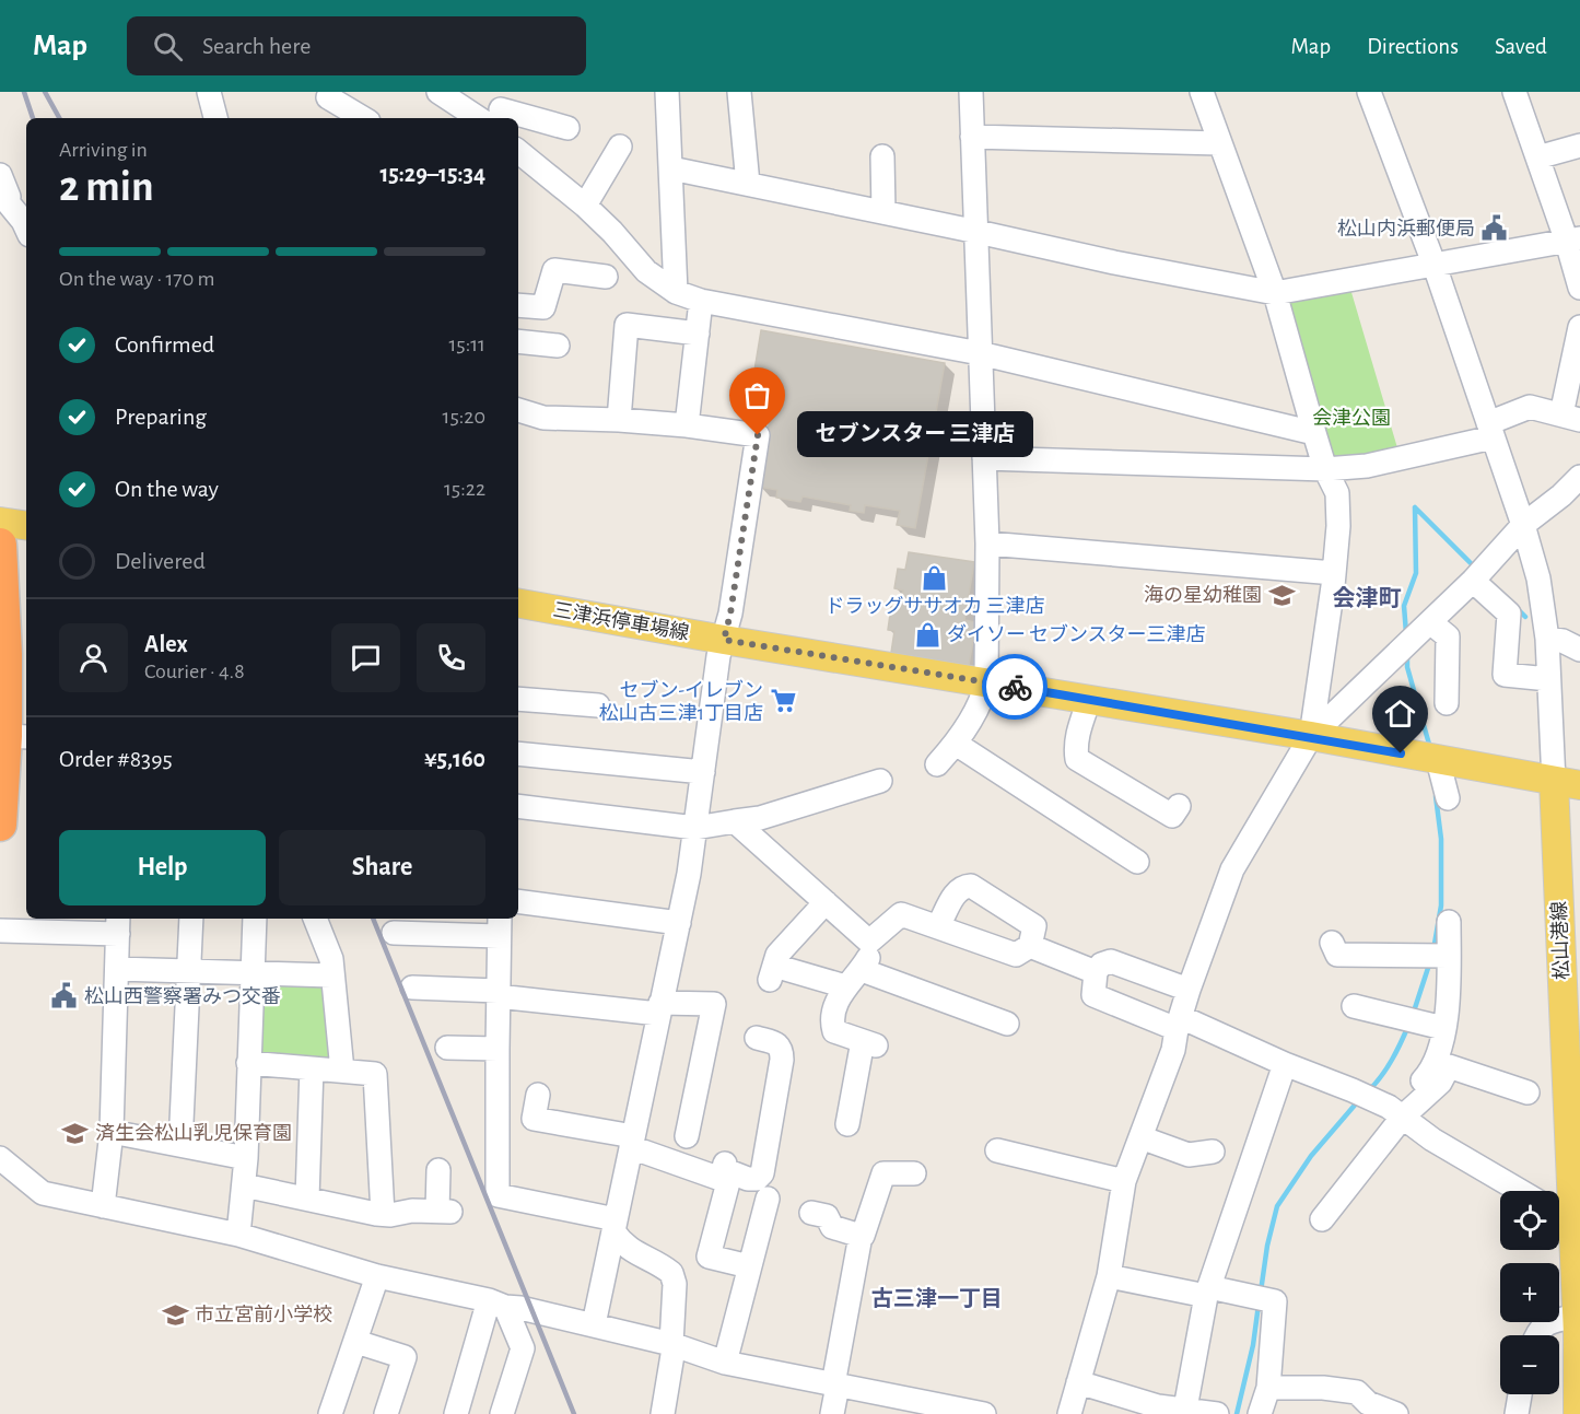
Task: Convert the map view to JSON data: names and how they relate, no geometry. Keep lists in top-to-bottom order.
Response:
{
  "streets": {
    "main road": ["三津浜停車場線", "松山港線"]
  },
  "crossings": [
    ["三津浜停車場線", "松山港線"]
  ],
  "districts": ["会津町", "古三津一丁目"],
  "parks": ["会津公園"],
  "places": {
    "public building": ["松山内浜郵便局", "松山西警察署みつ交番"],
    "other": ["セブンスター 三津店"],
    "shop": ["ドラッグササオカ 三津店", "ダイソー セブンスター三津店"],
    "school or university": ["海の星幼稚園", "済生会松山乳児保育園", "市立宮前小学校"],
    "supermarket": ["セブン-イレブン 松山古三津1丁目店"]
  },
  "page": {
    "header": "Map",
    "search": "Search here",
    "nav": ["Map", "Directions", "Saved"],
    "heading": ["2 min", "Arriving in", "15:29–15:34"],
    "panel": [
      "Alex",
      "Courier · 4.8",
      "Order #8395",
      "¥5,160"
    ],
    "bar": "On the way · 170 m",
    "list": [
      ["Confirmed", "15:11"],
      ["Preparing", "15:20"],
      ["On the way", "15:22"],
      "Delivered"
    ],
    "bubble": "セブンスター 三津店",
    "buttons": ["Help", "Share"],
    "map_buttons": ["+", "−"]
  }
}
